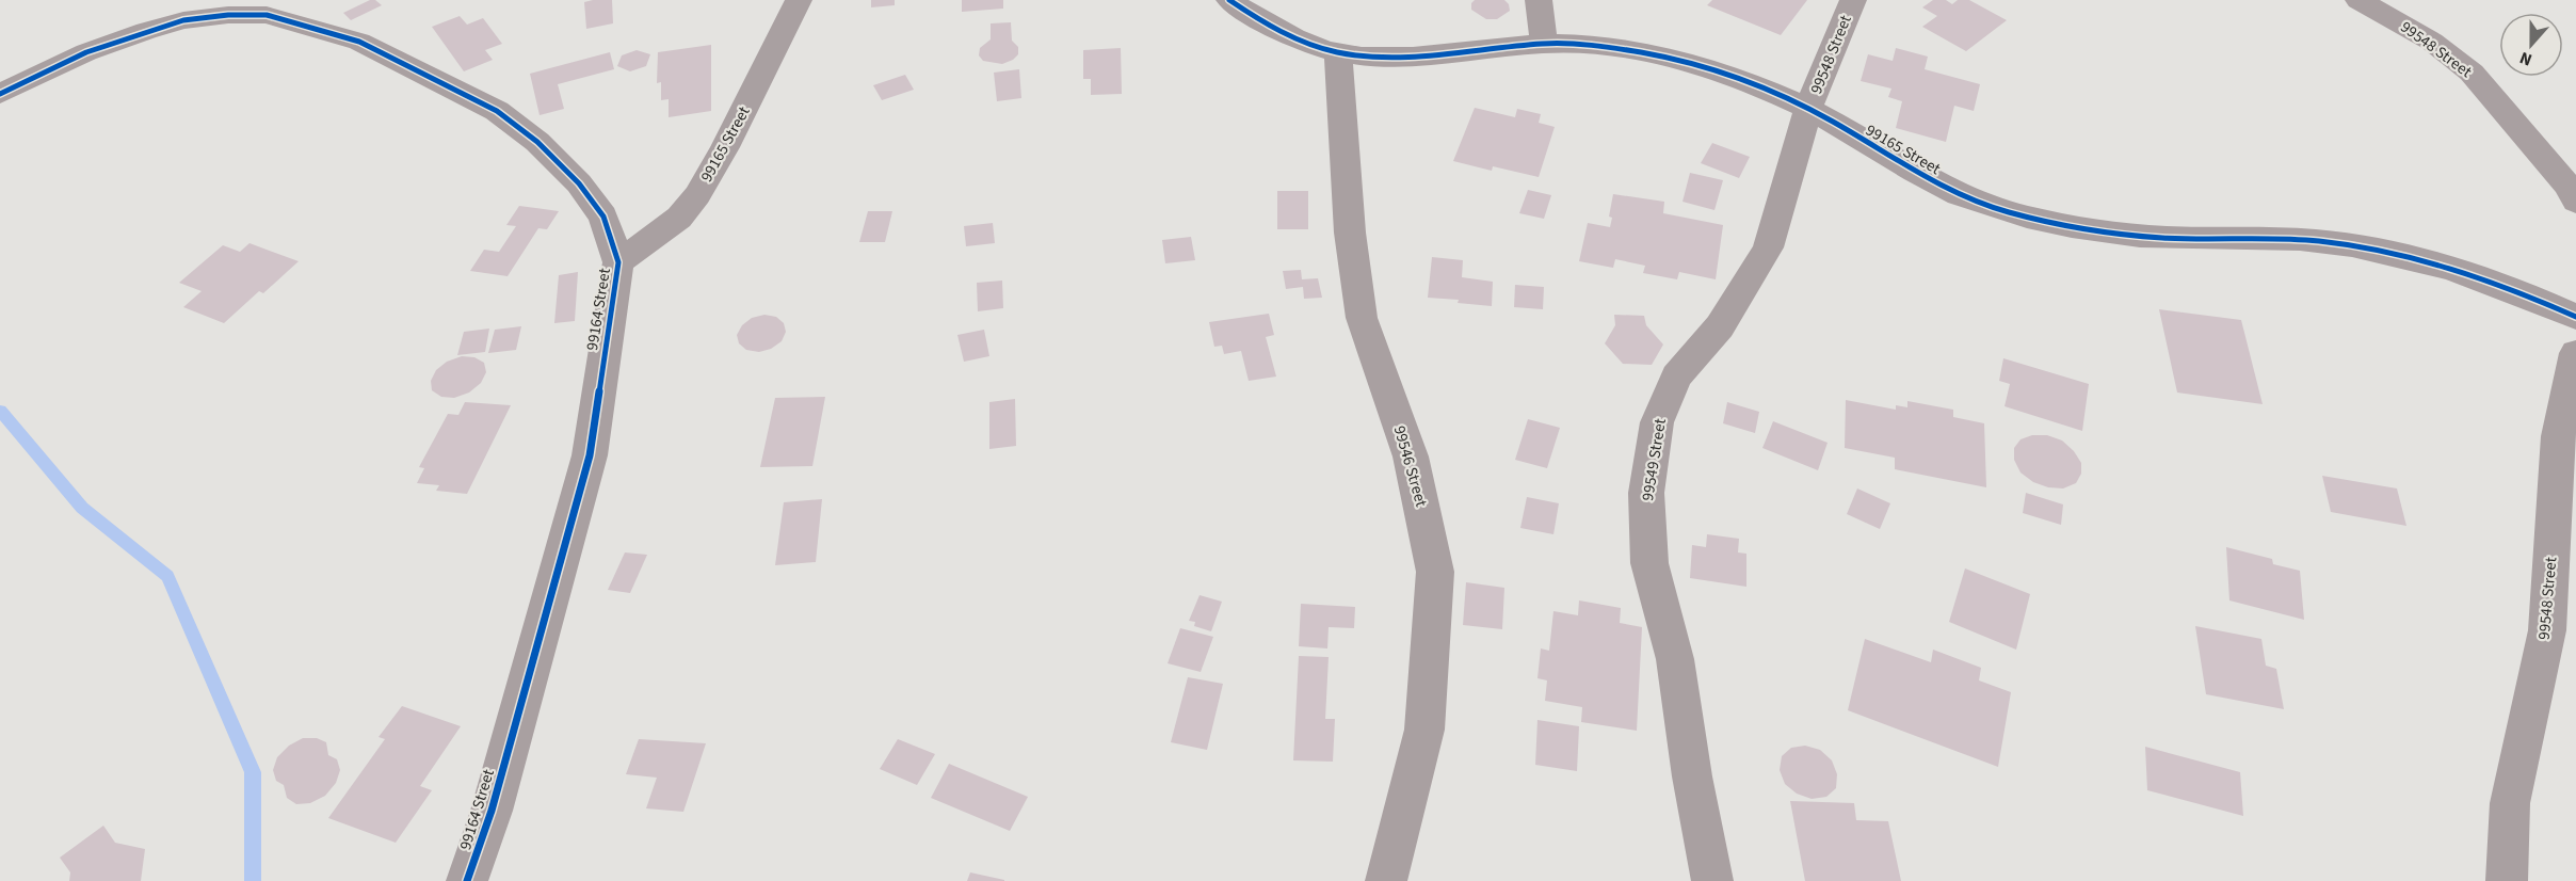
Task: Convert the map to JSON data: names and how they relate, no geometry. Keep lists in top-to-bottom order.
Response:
{
  "streets": {
    "street": [
      "99548 Street",
      "99165 Street",
      "99164 Street",
      "99549 Street",
      "99546 Street"
    ]
  },
  "crossings": [
    ["99548 Street", "99165 Street"],
    ["99548 Street", "99549 Street"],
    ["99165 Street", "99164 Street"],
    ["99165 Street", "99549 Street"],
    ["99165 Street", "99546 Street"]
  ],
  "north": "bottom"
}
